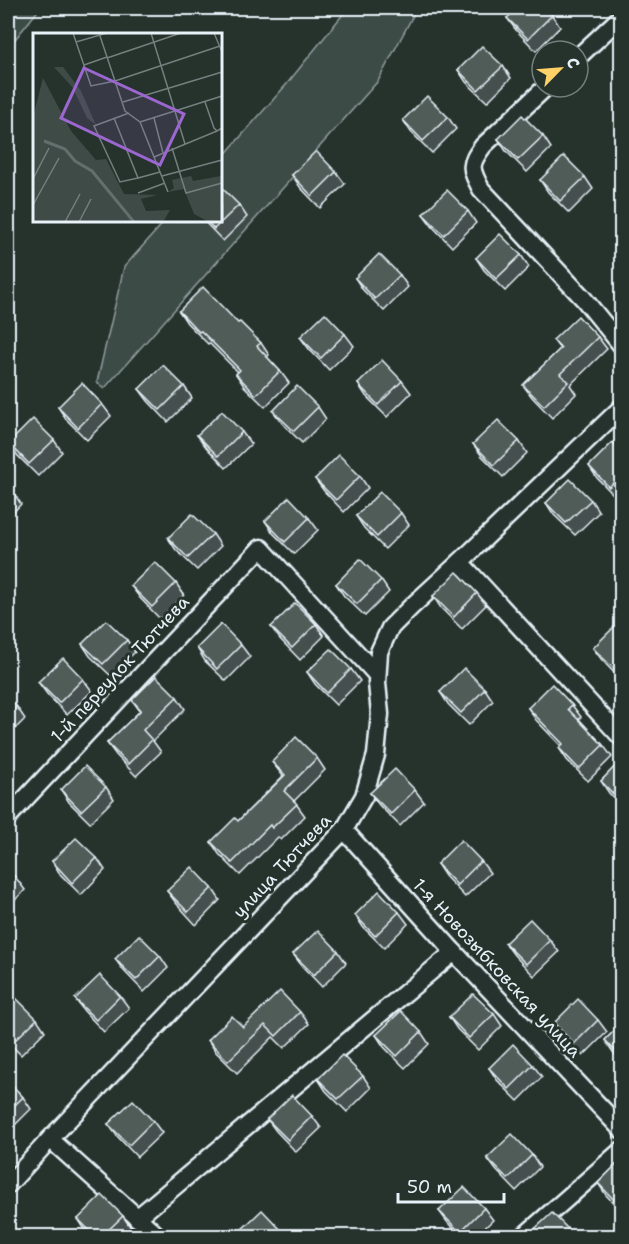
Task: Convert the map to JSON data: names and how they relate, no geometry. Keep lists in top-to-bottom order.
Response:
{
  "streets": {
    "street": ["1-й переулок Тютчева", "улица Тютчева", "1-я Новозыбковская улица"]
  },
  "crossings": [
    ["1-й переулок Тютчева", "улица Тютчева"],
    ["улица Тютчева", "1-я Новозыбковская улица"]
  ],
  "scale_bar": "50 m",
  "north": "top right"
}
